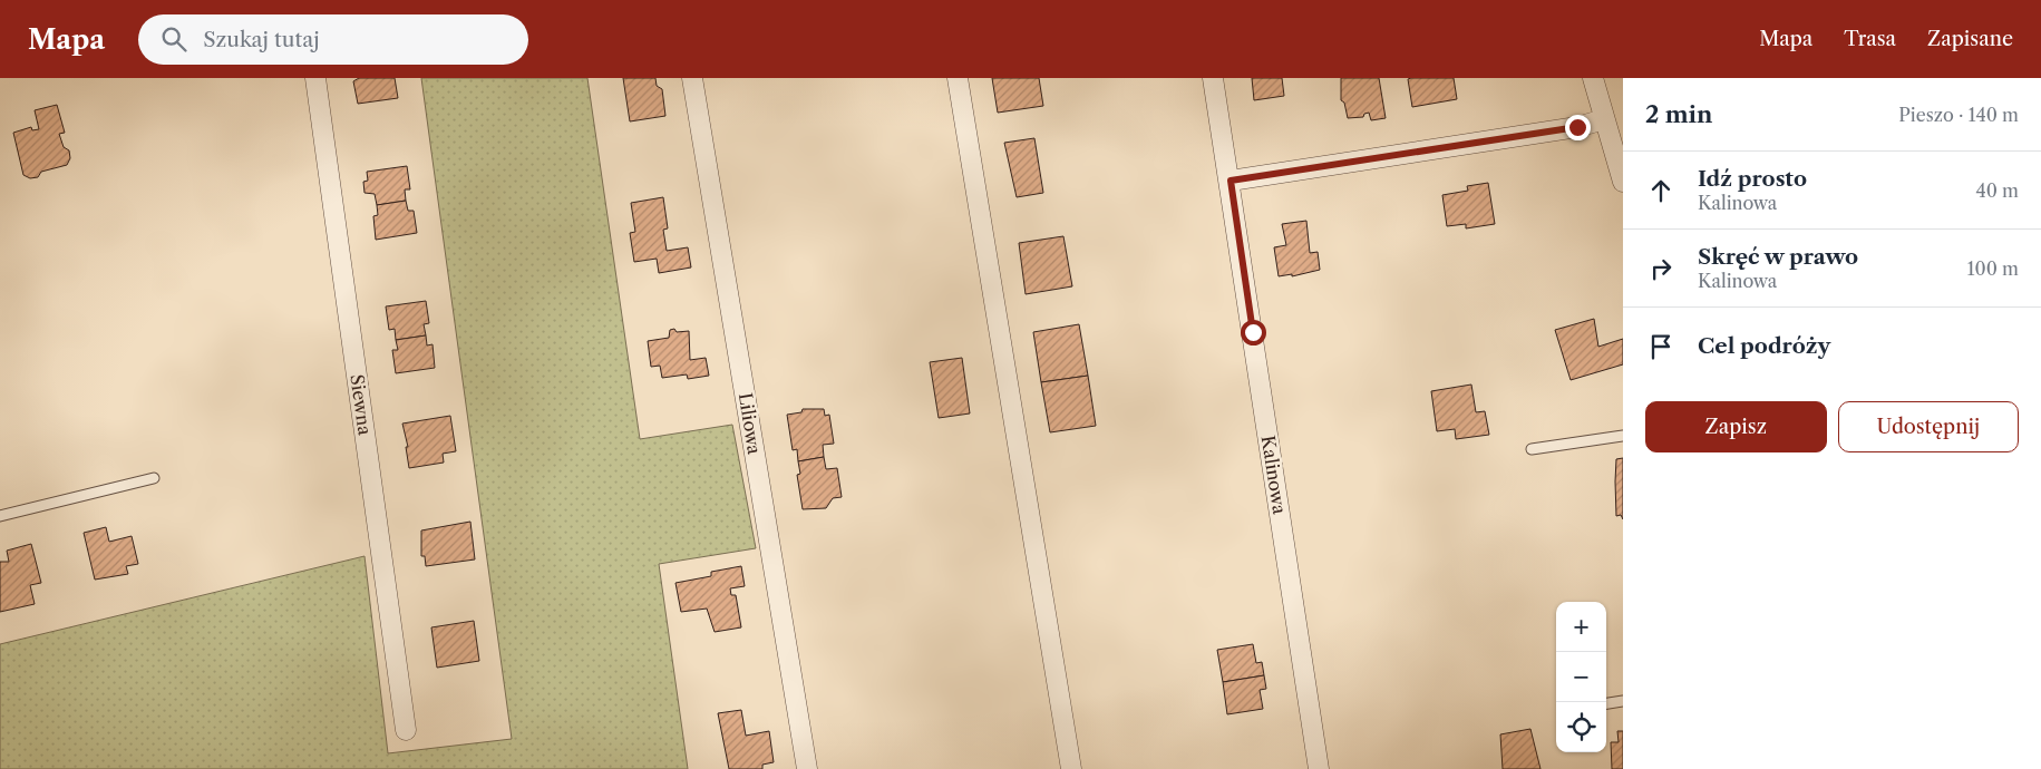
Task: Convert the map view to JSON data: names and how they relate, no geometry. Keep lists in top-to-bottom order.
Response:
{
  "streets": {
    "street": ["Siewna", "Liliowa", "Kalinowa"]
  },
  "page": {
    "header": "Mapa",
    "search": "Szukaj tutaj",
    "nav": ["Mapa", "Trasa", "Zapisane"],
    "heading": ["2 min", "Pieszo · 140 m"],
    "list": [
      ["Idź prosto", "Kalinowa", "40 m"],
      ["Skręć w prawo", "Kalinowa", "100 m"],
      "Cel podróży"
    ],
    "buttons": ["Zapisz", "Udostępnij"],
    "map_buttons": ["+", "−"]
  }
}
